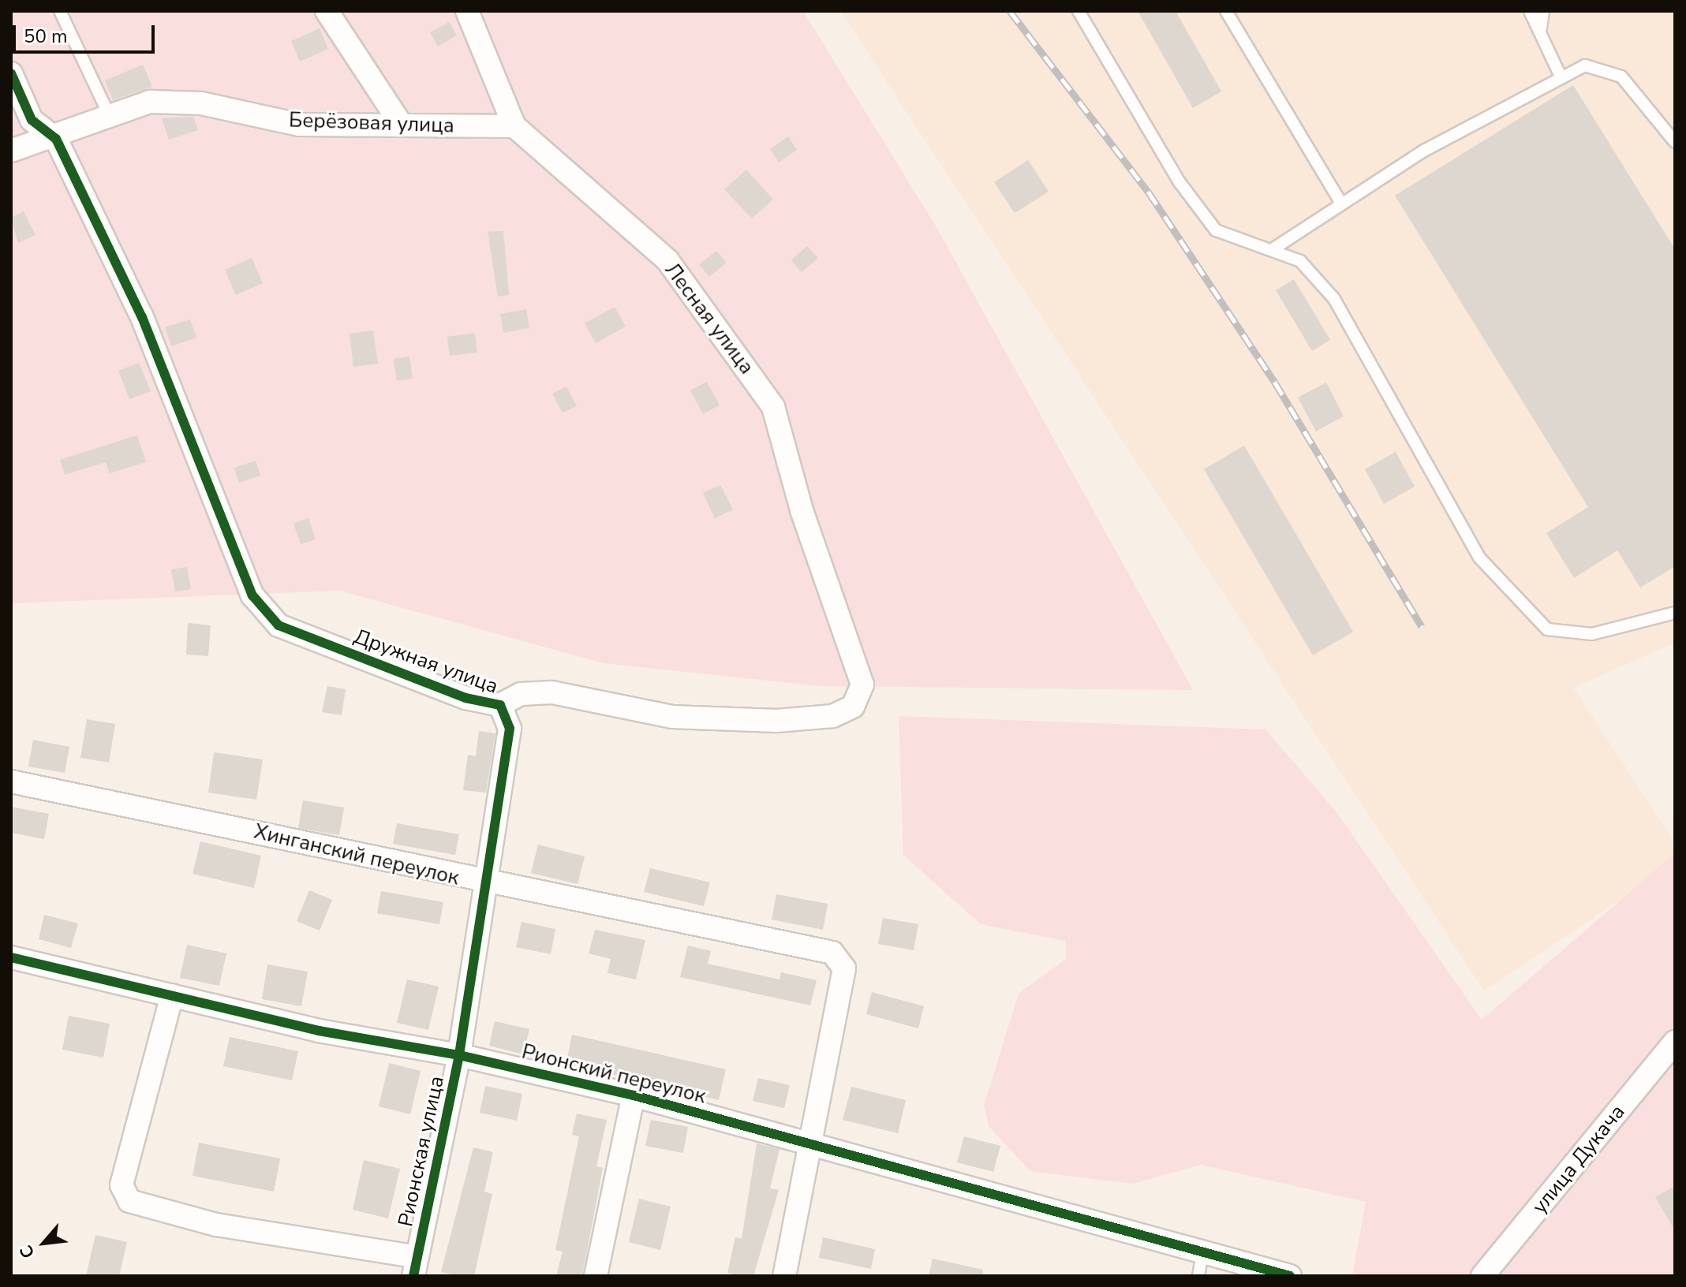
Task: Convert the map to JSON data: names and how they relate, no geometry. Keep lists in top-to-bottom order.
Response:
{
  "streets": {
    "street": [
      "Берёзовая улица",
      "Лесная улица",
      "Дружная улица",
      "Хинганский переулок",
      "Рионский переулок",
      "Рионская улица",
      "улица Дукача"
    ]
  },
  "crossings": [
    ["Берёзовая улица", "Лесная улица"],
    ["Берёзовая улица", "Дружная улица"],
    ["Лесная улица", "Дружная улица"],
    ["Дружная улица", "Хинганский переулок"],
    ["Дружная улица", "Рионская улица"],
    ["Хинганский переулок", "Рионский переулок"],
    ["Хинганский переулок", "Рионская улица"],
    ["Рионский переулок", "Рионская улица"]
  ],
  "scale_bar": "50 m",
  "north": "bottom left"
}
